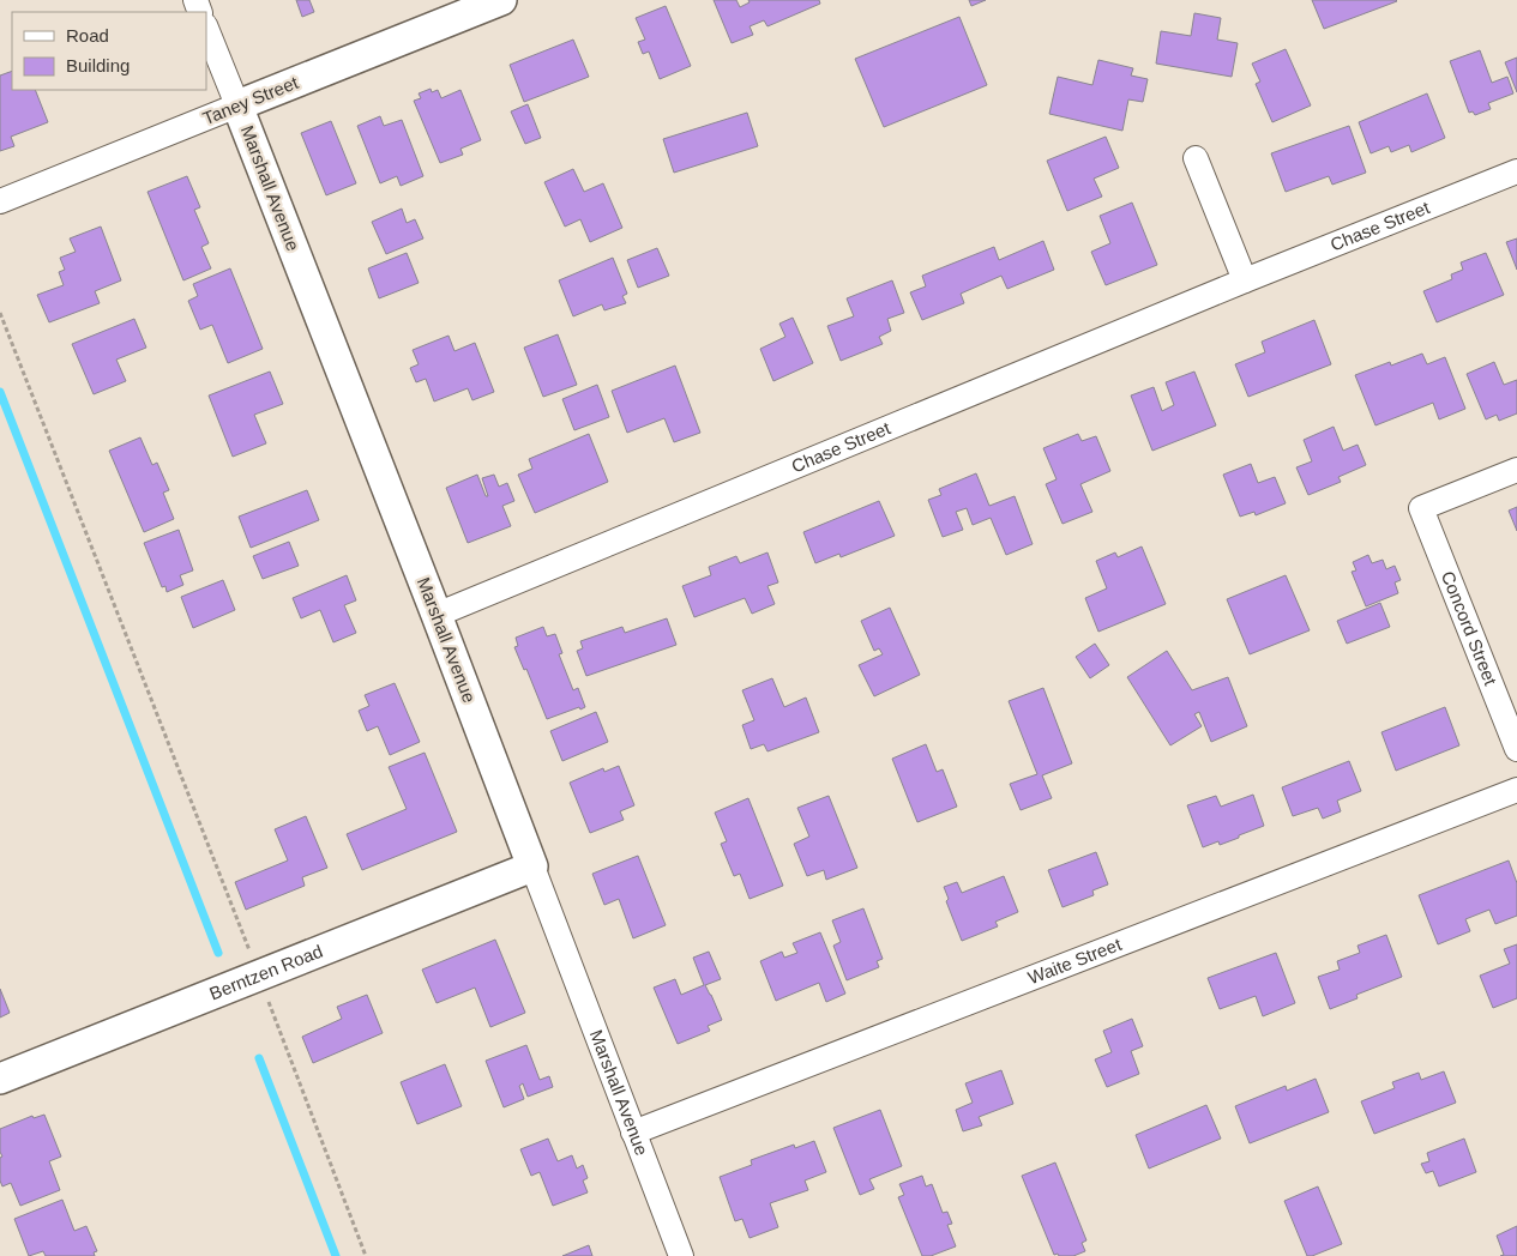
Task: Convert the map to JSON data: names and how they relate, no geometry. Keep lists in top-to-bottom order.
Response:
{
  "streets": {
    "street": [
      "Taney Street",
      "Marshall Avenue",
      "Chase Street",
      "Concord Street",
      "Waite Street",
      "Berntzen Road"
    ]
  },
  "crossings": [
    ["Taney Street", "Marshall Avenue"],
    ["Marshall Avenue", "Chase Street"],
    ["Marshall Avenue", "Waite Street"],
    ["Marshall Avenue", "Berntzen Road"]
  ],
  "legend": ["Road", "Building"]
}
